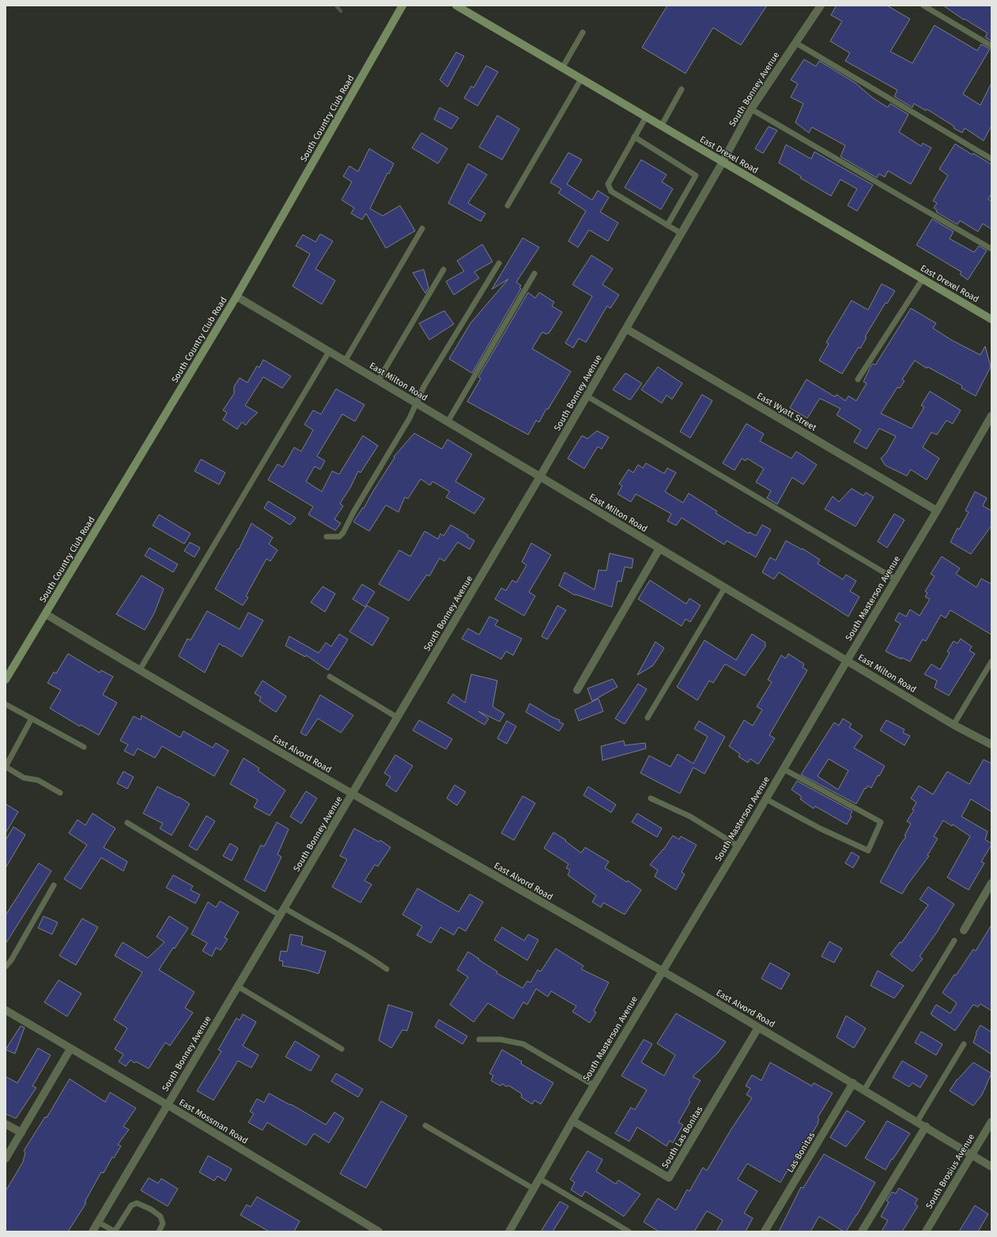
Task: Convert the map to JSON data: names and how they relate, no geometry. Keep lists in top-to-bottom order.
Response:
{
  "streets": {
    "street": [
      "South Bonney Avenue",
      "South Country Club Road",
      "East Drexel Road",
      "East Milton Road",
      "East Wyatt Street",
      "South Masterson Avenue",
      "East Alvord Road",
      "East Mossman Road",
      "South Las Bonitas",
      "Las Bonitas",
      "South Brosius Avenue"
    ]
  },
  "crossings": [
    ["South Bonney Avenue", "East Drexel Road"],
    ["South Bonney Avenue", "East Milton Road"],
    ["South Bonney Avenue", "East Wyatt Street"],
    ["South Bonney Avenue", "East Alvord Road"],
    ["South Bonney Avenue", "East Mossman Road"],
    ["South Country Club Road", "East Milton Road"],
    ["South Country Club Road", "East Alvord Road"],
    ["East Milton Road", "South Masterson Avenue"],
    ["East Wyatt Street", "South Masterson Avenue"],
    ["South Masterson Avenue", "East Alvord Road"],
    ["South Masterson Avenue", "South Las Bonitas"],
    ["East Alvord Road", "South Las Bonitas"],
    ["East Alvord Road", "Las Bonitas"],
    ["East Alvord Road", "South Brosius Avenue"]
  ]
}
